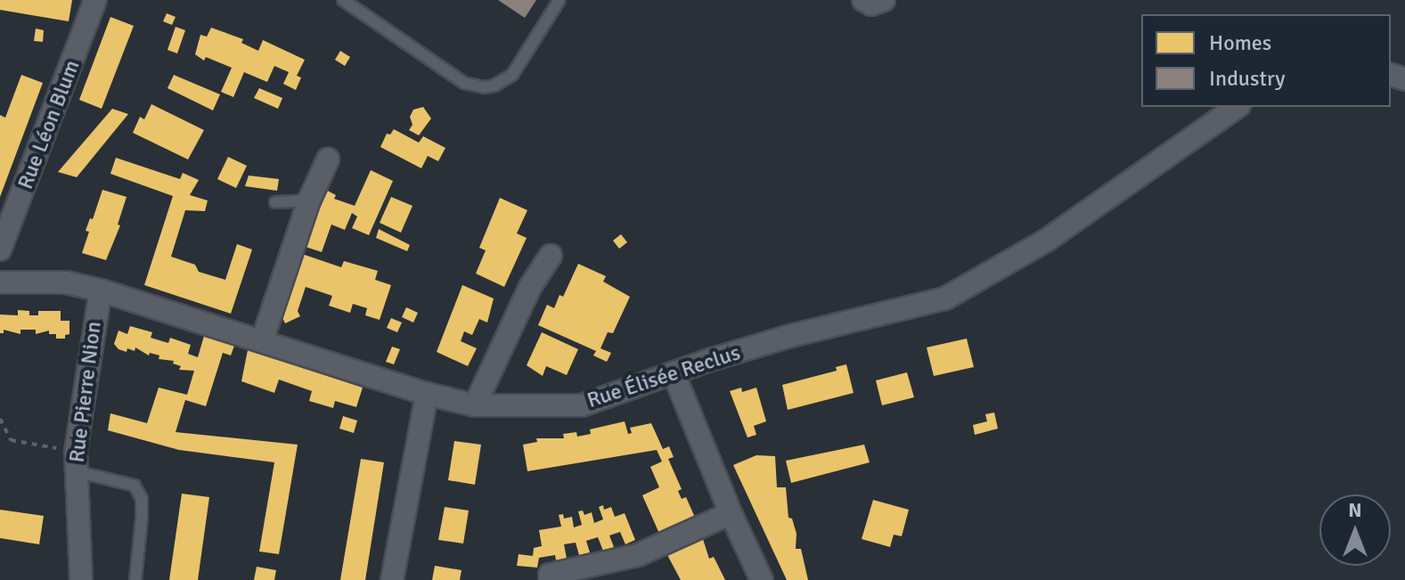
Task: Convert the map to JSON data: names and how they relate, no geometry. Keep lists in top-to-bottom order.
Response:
{
  "streets": {
    "street": ["Rue Léon Blum", "Rue Élisée Reclus", "Rue Pierre Nion"]
  },
  "crossings": [
    ["Rue Élisée Reclus", "Rue Pierre Nion"]
  ],
  "legend": ["Homes", "Industry"],
  "north": "top"
}
